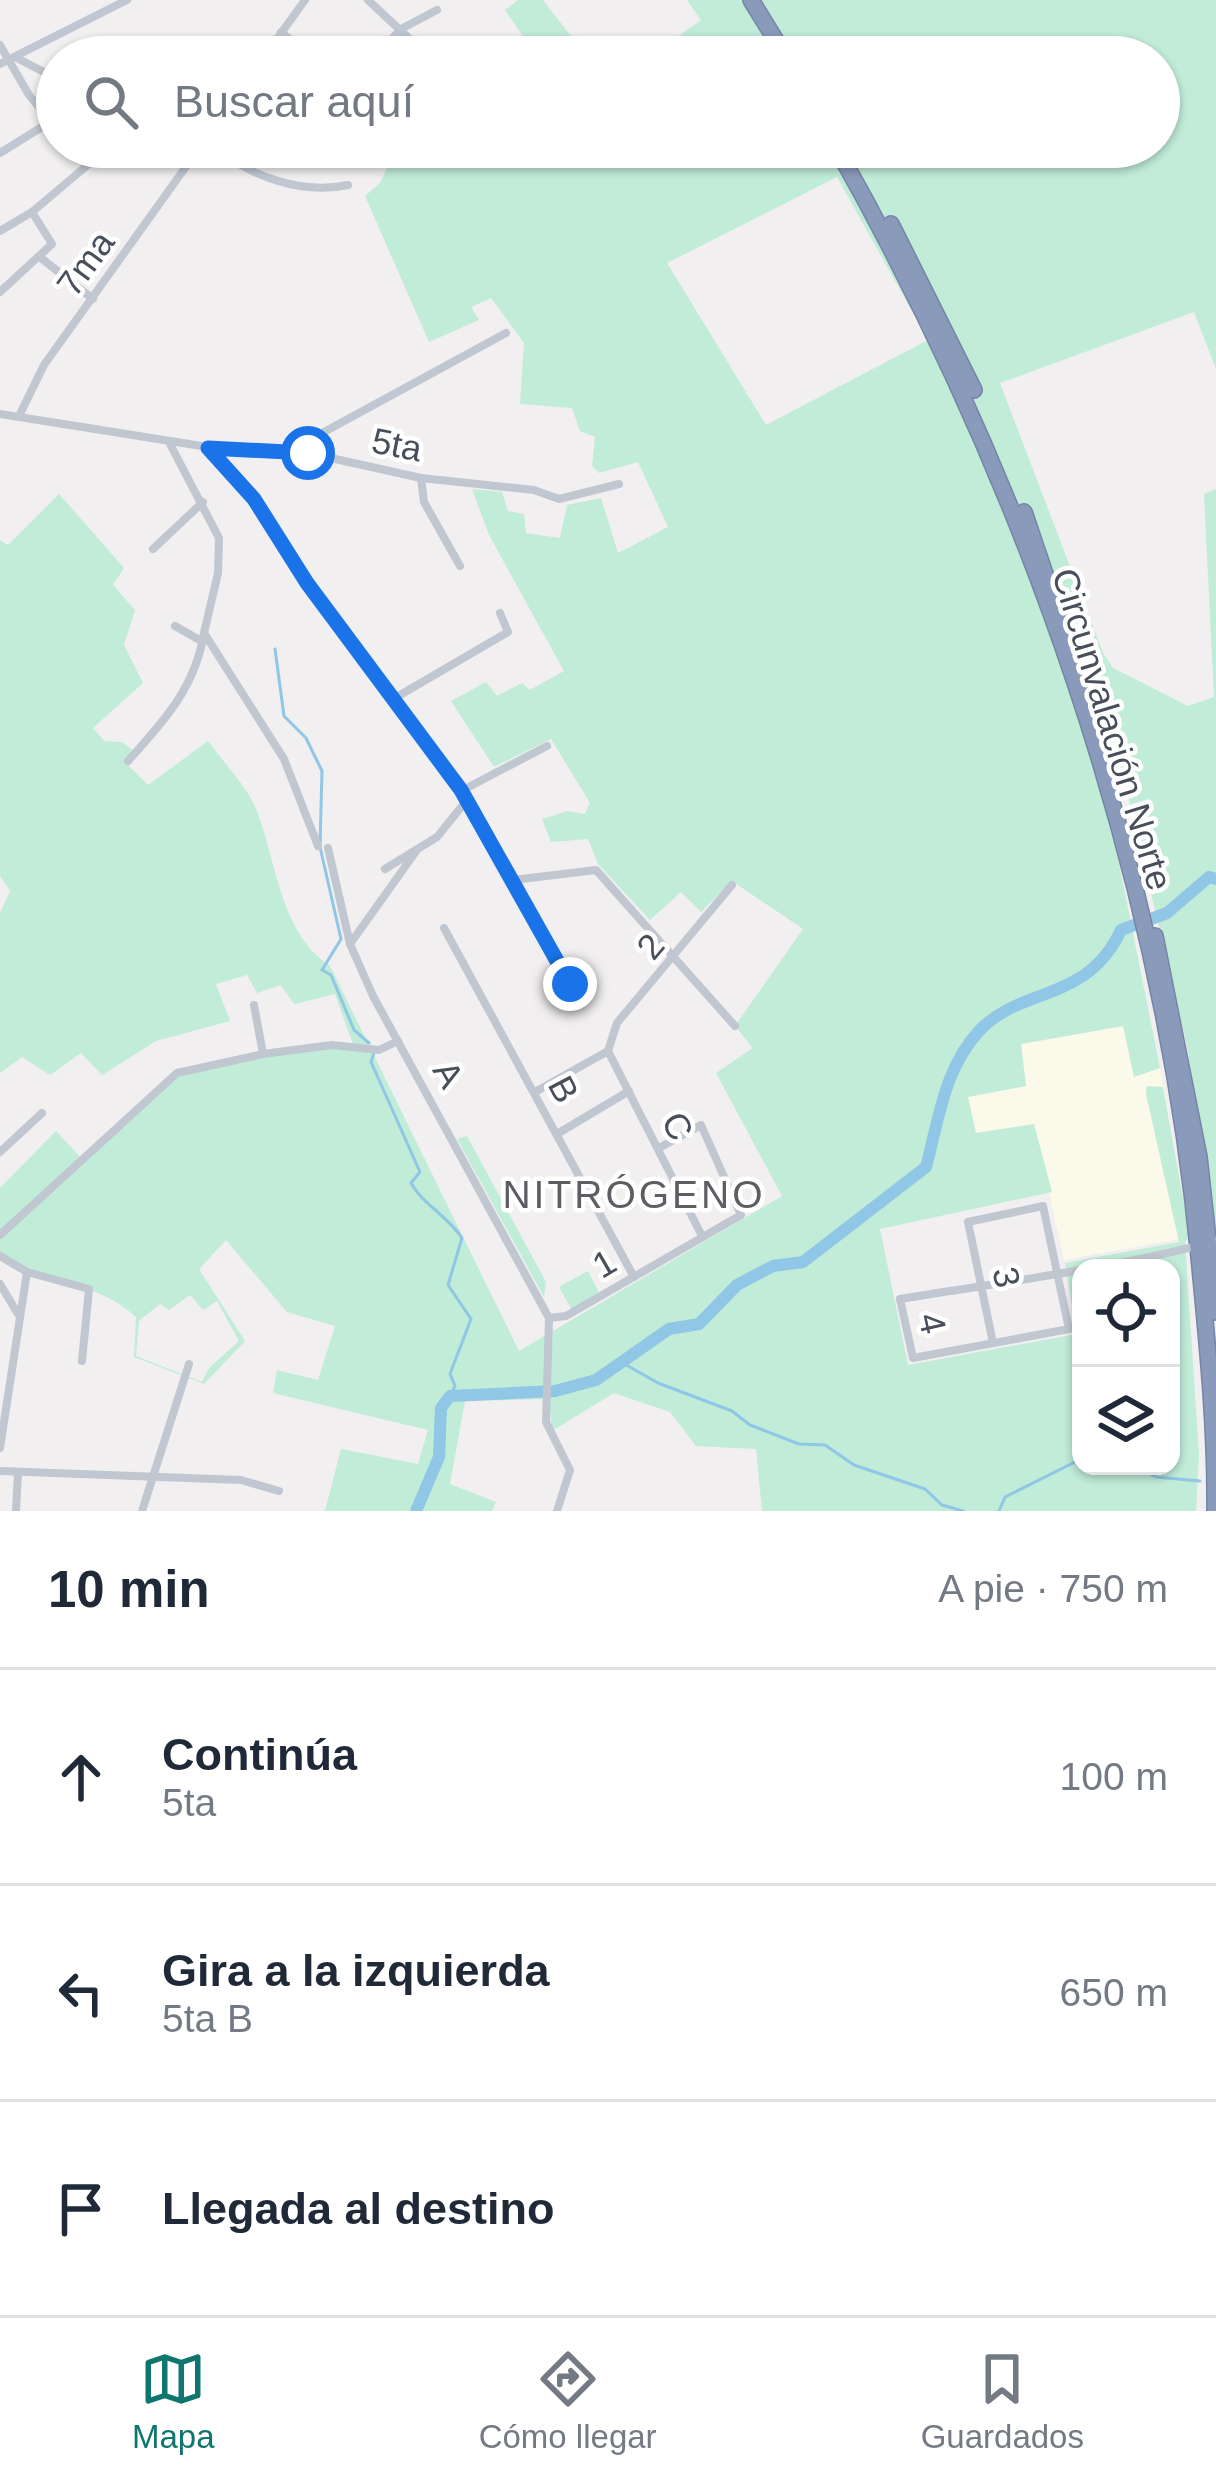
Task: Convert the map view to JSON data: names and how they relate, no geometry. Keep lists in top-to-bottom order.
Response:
{
  "streets": {
    "highway": ["Circunvalación Norte"],
    "street": [
      "7ma",
      "5ta",
      "2",
      "A",
      "B",
      "C",
      "1",
      "3",
      "4"
    ]
  },
  "crossings": [
    ["7ma", "5ta"],
    ["2", "B"],
    ["2", "C"],
    ["A", "1"],
    ["B", "1"],
    ["C", "1"],
    ["3", "4"]
  ],
  "districts": ["NITRÓGENO"],
  "page": {
    "search": "Buscar aquí",
    "heading": ["10 min", "A pie · 750 m"],
    "list": [
      ["Continúa", "5ta", "100 m"],
      ["Gira a la izquierda", "5ta B", "650 m"],
      "Llegada al destino"
    ],
    "nav": ["Mapa", "Cómo llegar", "Guardados"]
  }
}
